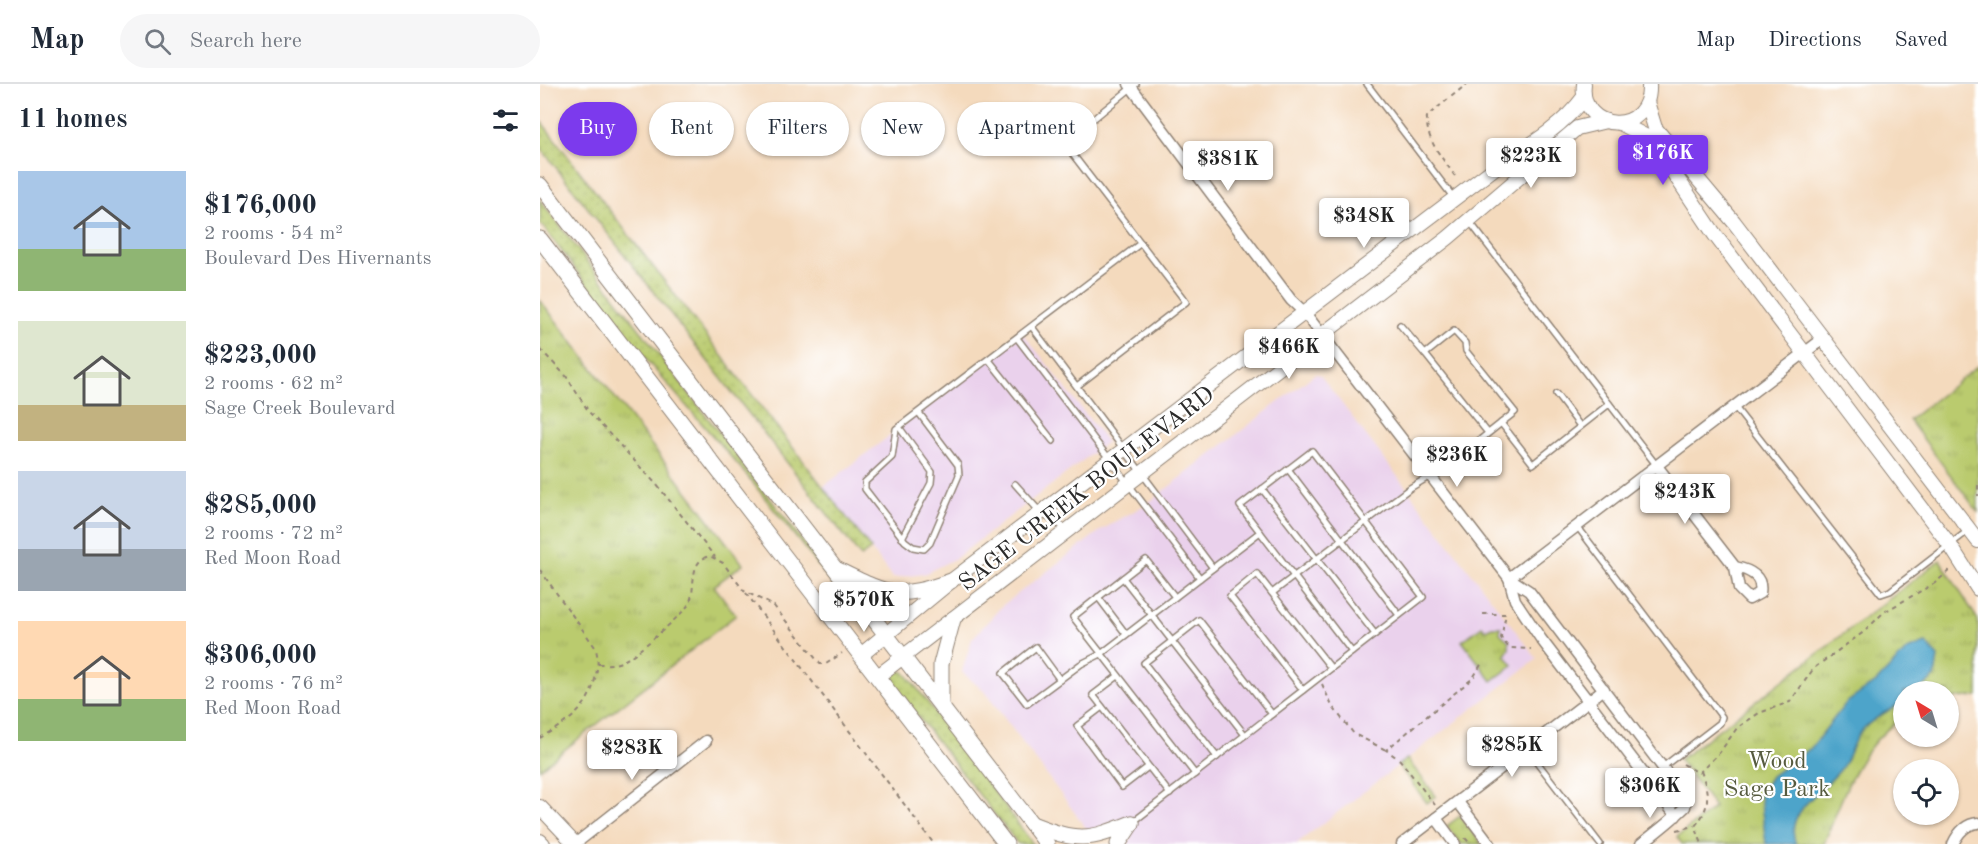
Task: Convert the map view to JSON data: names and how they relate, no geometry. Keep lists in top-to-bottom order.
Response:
{
  "streets": {
    "street": ["SAGE CREEK BOULEVARD"]
  },
  "parks": ["Wood Sage Park"],
  "north": "top left",
  "page": {
    "header": "Map",
    "search": "Search here",
    "nav": ["Map", "Directions", "Saved"],
    "heading": "11 homes",
    "chip": [
      "Buy",
      "Rent",
      "Filters",
      "New",
      "Apartment"
    ],
    "price": [
      "$176K",
      "$223K",
      "$381K",
      "$348K",
      "$466K",
      "$236K",
      "$243K",
      "$570K",
      "$285K",
      "$283K",
      "$306K"
    ],
    "list": [
      {
        "name": "$176,000",
        "note": "2 rooms · 54 m² · Boulevard Des Hivernants"
      },
      {
        "name": "$223,000",
        "note": "2 rooms · 62 m² · Sage Creek Boulevard"
      },
      {
        "name": "$285,000",
        "note": "2 rooms · 72 m² · Red Moon Road"
      },
      {
        "name": "$306,000",
        "note": "2 rooms · 76 m² · Red Moon Road"
      }
    ]
  }
}
